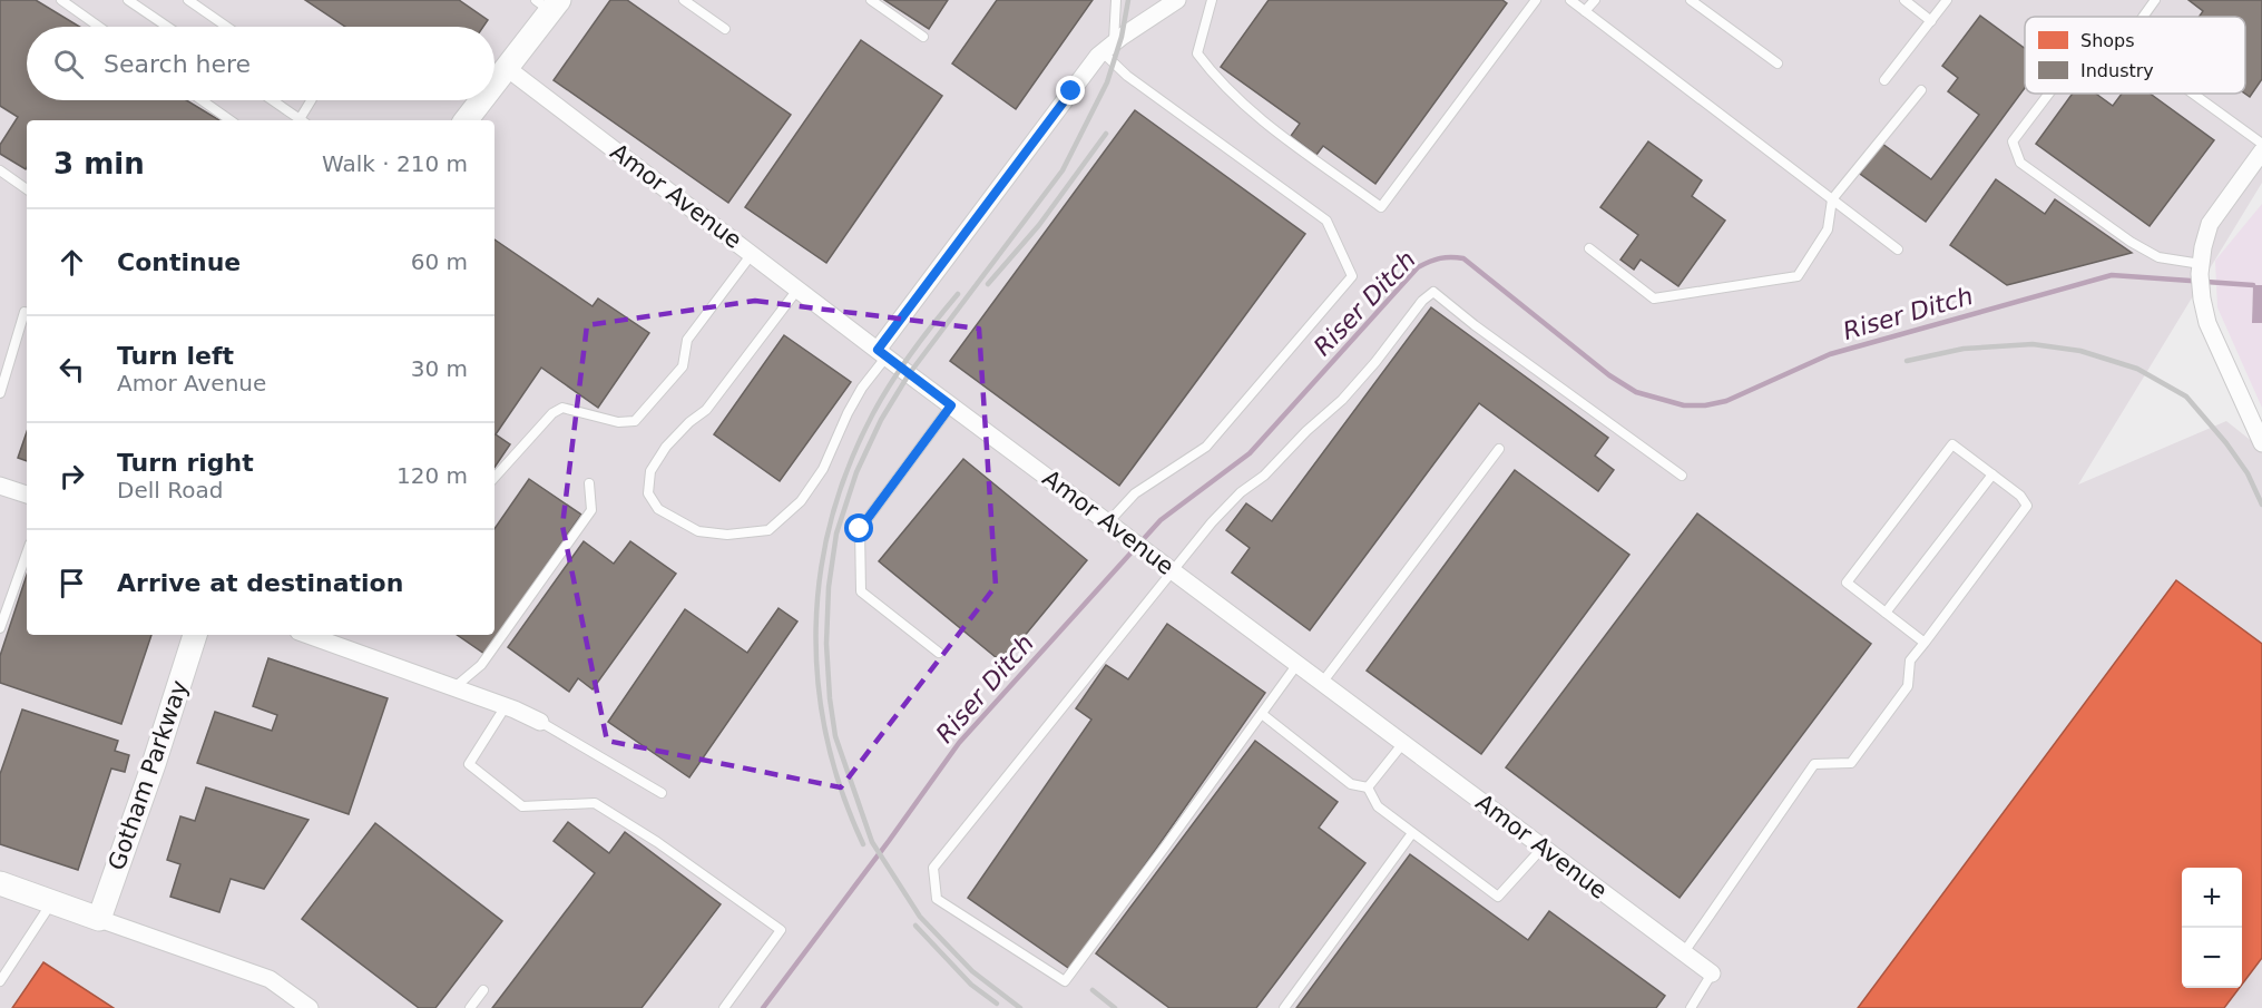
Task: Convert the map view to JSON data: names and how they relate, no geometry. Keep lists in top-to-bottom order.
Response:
{
  "streets": {
    "street": ["Amor Avenue", "Gotham Parkway"]
  },
  "water": ["Riser Ditch"],
  "legend": ["Shops", "Industry"],
  "page": {
    "search": "Search here",
    "heading": ["3 min", "Walk · 210 m"],
    "list": [
      ["Continue", "60 m"],
      ["Turn left", "Amor Avenue", "30 m"],
      ["Turn right", "Dell Road", "120 m"],
      "Arrive at destination"
    ],
    "map_buttons": ["+", "−"]
  }
}
